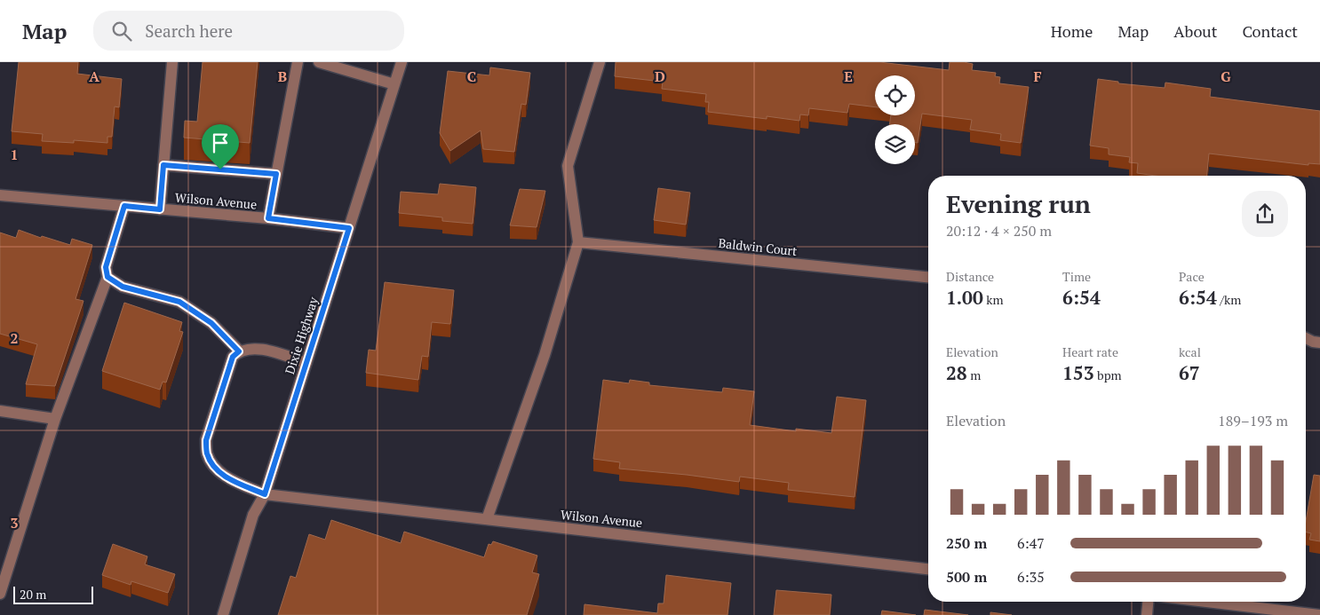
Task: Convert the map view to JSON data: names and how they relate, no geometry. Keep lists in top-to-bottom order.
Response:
{
  "streets": {
    "street": ["Wilson Avenue", "Baldwin Court", "Dixie Highway"]
  },
  "crossings": [
    ["Wilson Avenue", "Dixie Highway"]
  ],
  "scale_bar": "20 m",
  "page": {
    "header": "Map",
    "search": "Search here",
    "nav": [
      "Home",
      "Map",
      "About",
      "Contact"
    ],
    "heading": ["Evening run", "20:12 · 4 × 250 m"],
    "stats": [
      ["Distance", "1.00 km"],
      ["Time", "6:54"],
      ["Pace", "6:54 /km"],
      ["Elevation", "28 m"],
      ["Heart rate", "153 bpm"],
      ["kcal", "67"]
    ],
    "chart": ["Elevation", "189–193 m"],
    "list": [
      {
        "name": "250 m",
        "note": "6:47"
      },
      {
        "name": "500 m",
        "note": "6:35"
      }
    ],
    "scale": "20 m"
  },
  "grid": {
    "columns": [
      "A",
      "B",
      "C",
      "D",
      "E",
      "F",
      "G"
    ],
    "rows": ["1", "2", "3"]
  }
}
